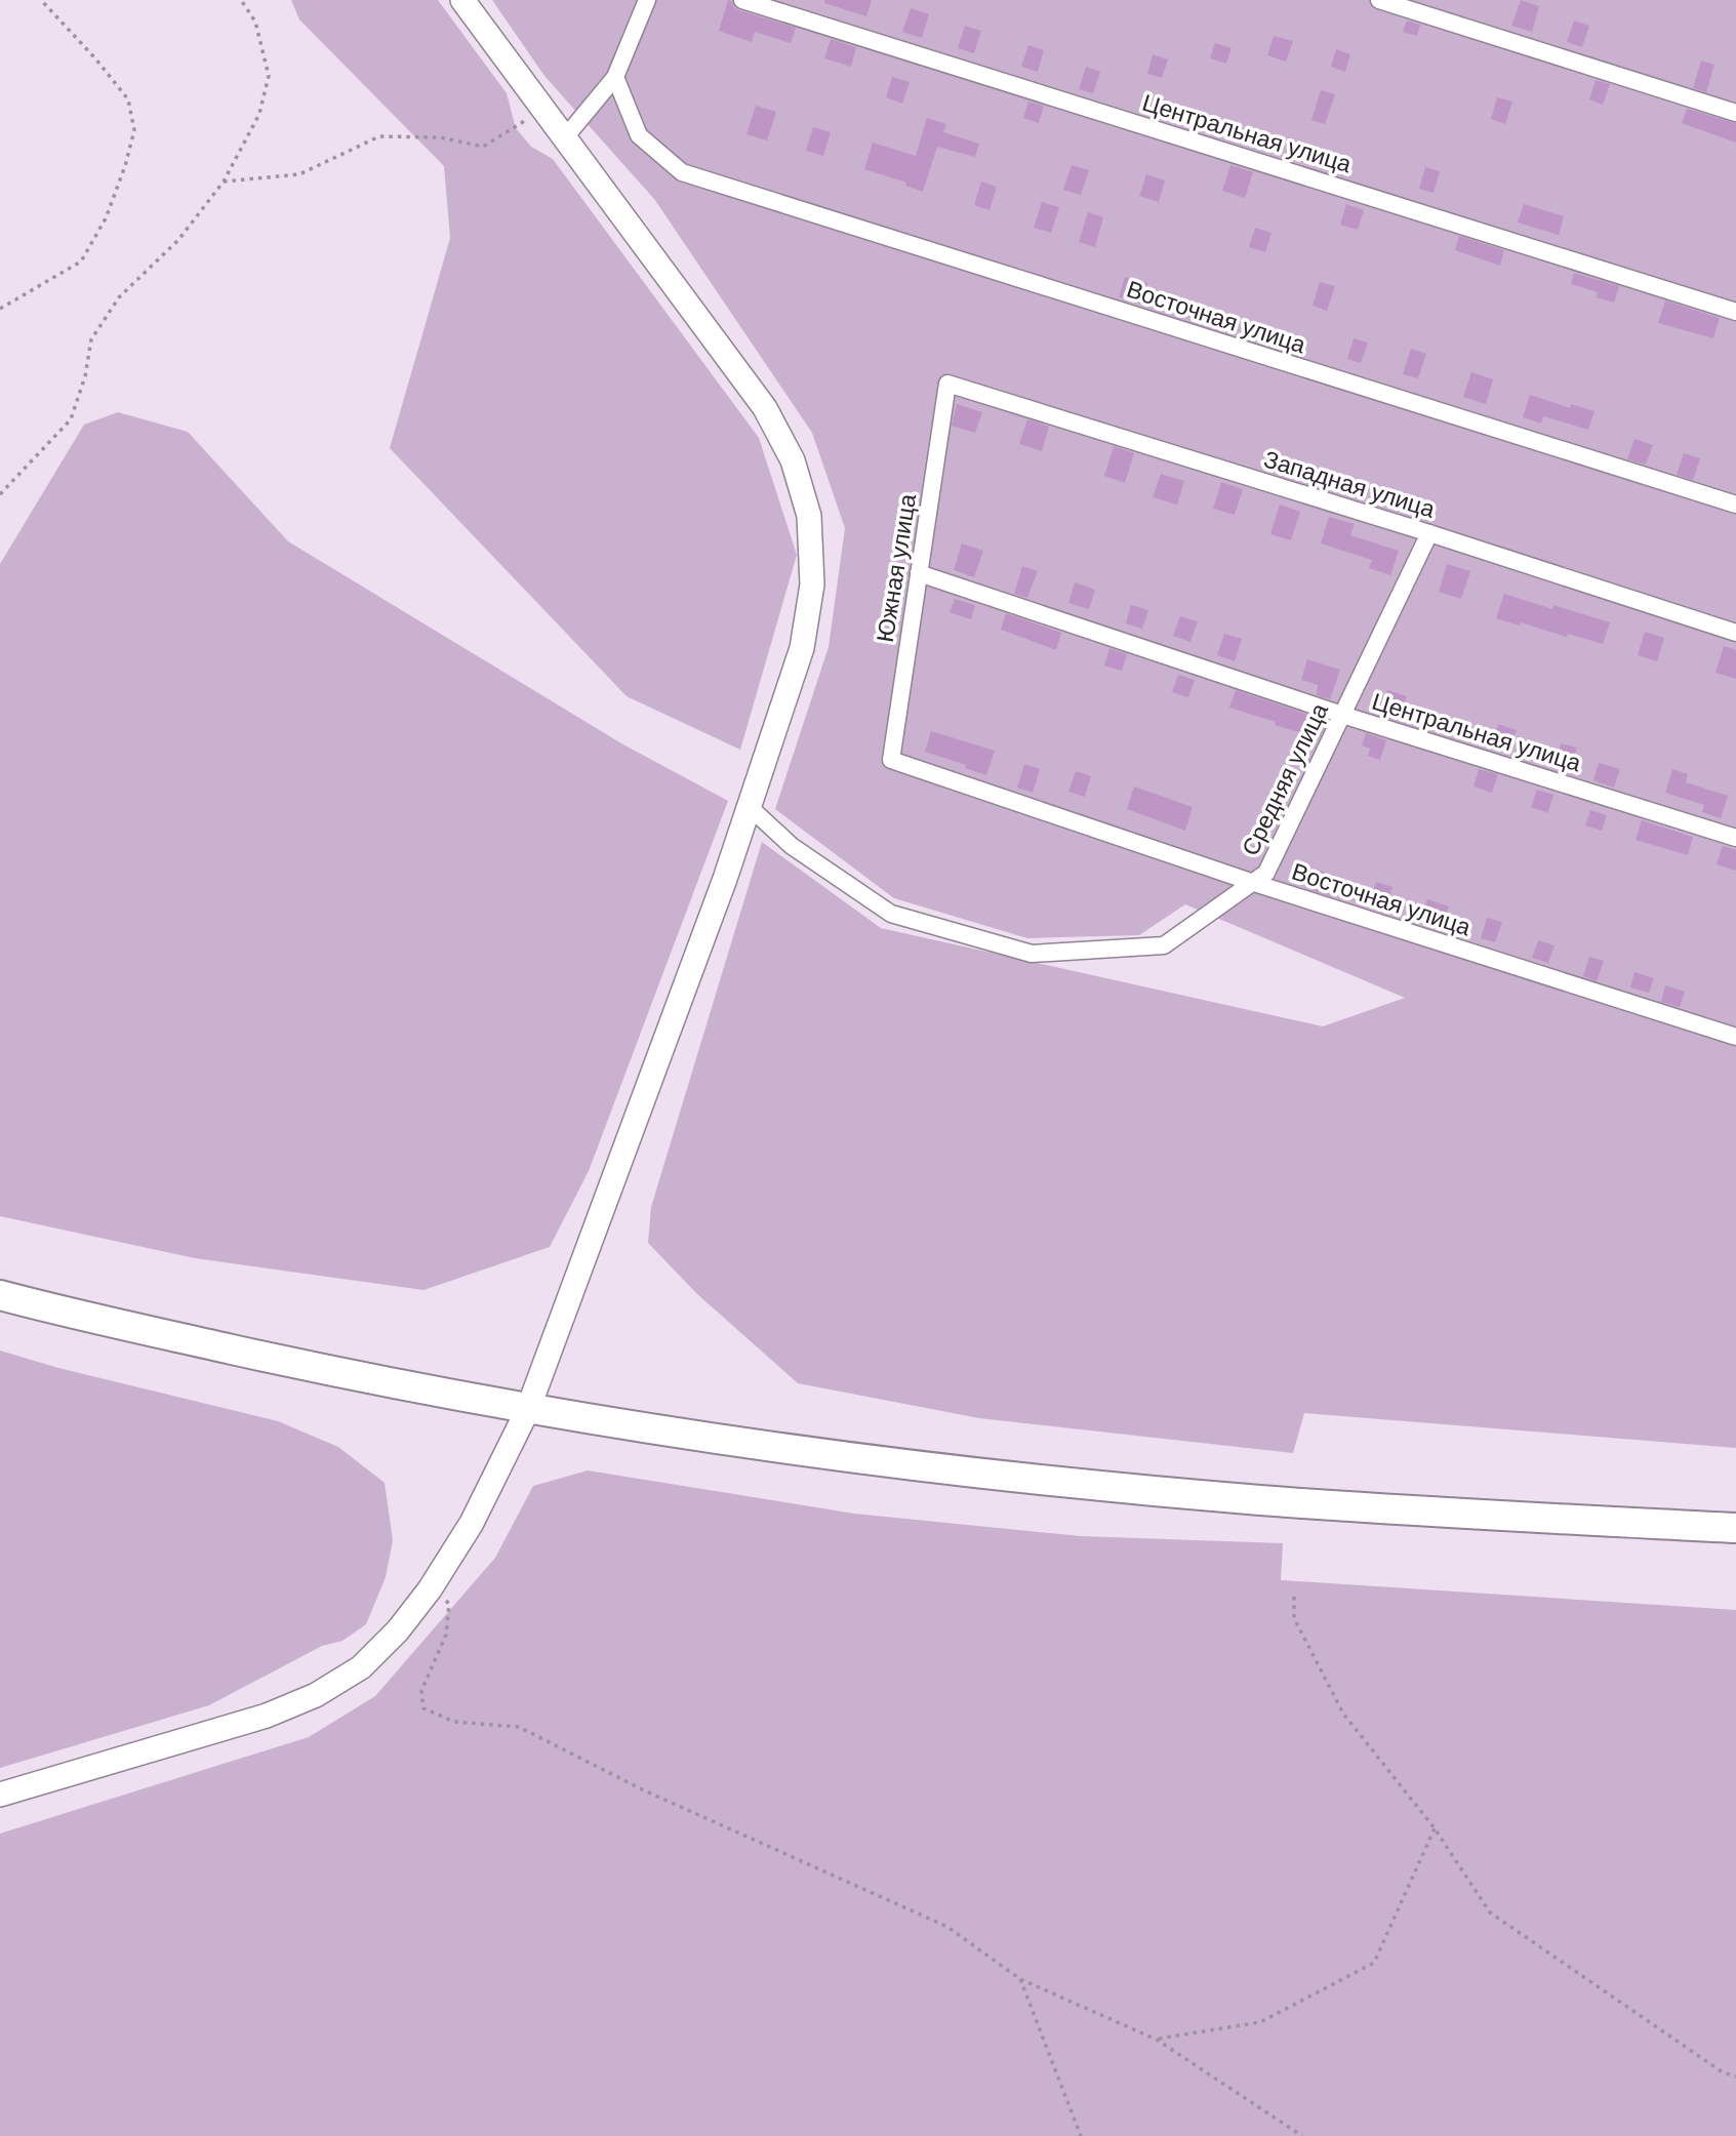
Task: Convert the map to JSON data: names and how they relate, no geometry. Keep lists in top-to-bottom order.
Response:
{
  "streets": {
    "street": [
      "Центральная улица",
      "Восточная улица",
      "Западная улица",
      "Южная улица",
      "Средняя улица"
    ]
  },
  "crossings": [
    ["Центральная улица", "Южная улица"],
    ["Центральная улица", "Средняя улица"],
    ["Восточная улица", "Южная улица"],
    ["Восточная улица", "Средняя улица"],
    ["Западная улица", "Южная улица"],
    ["Западная улица", "Средняя улица"]
  ]
}
